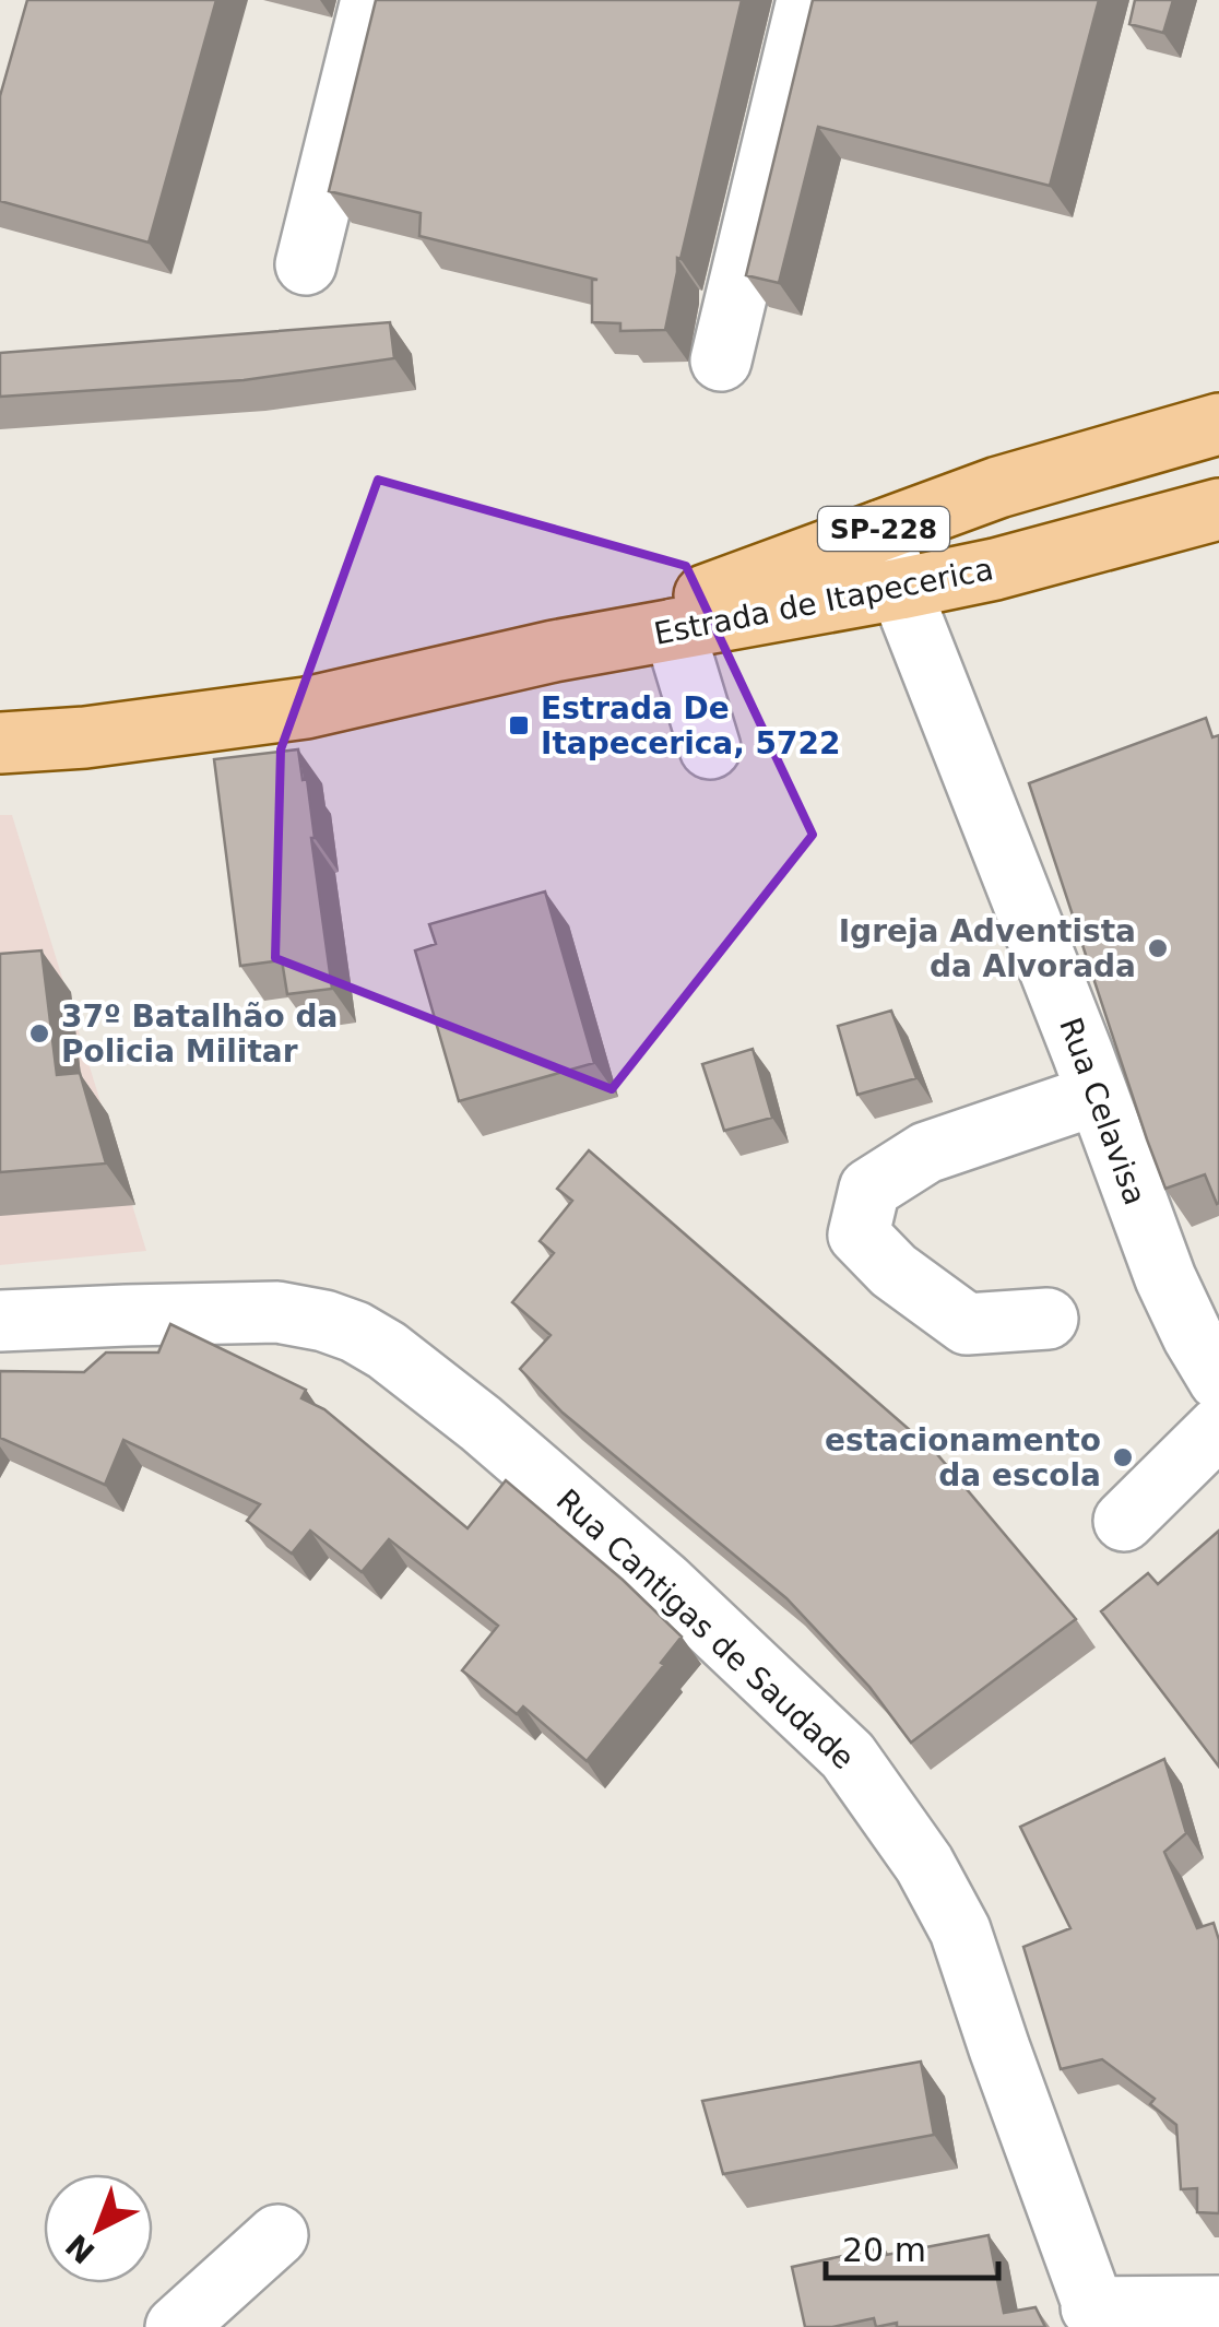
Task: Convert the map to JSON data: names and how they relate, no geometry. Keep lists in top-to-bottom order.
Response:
{
  "streets": {
    "main road": ["SP-228", "Estrada de Itapecerica"],
    "street": ["Rua Celavisa", "Rua Cantigas de Saudade"]
  },
  "crossings": [
    ["Estrada de Itapecerica", "Rua Celavisa"]
  ],
  "places": {
    "transit": ["Estrada De Itapecerica, 5722"],
    "other": ["Igreja Adventista da Alvorada", "37º Batalhão da Policia Militar", "estacionamento da escola"]
  },
  "scale_bar": "20 m",
  "north": "bottom left"
}
